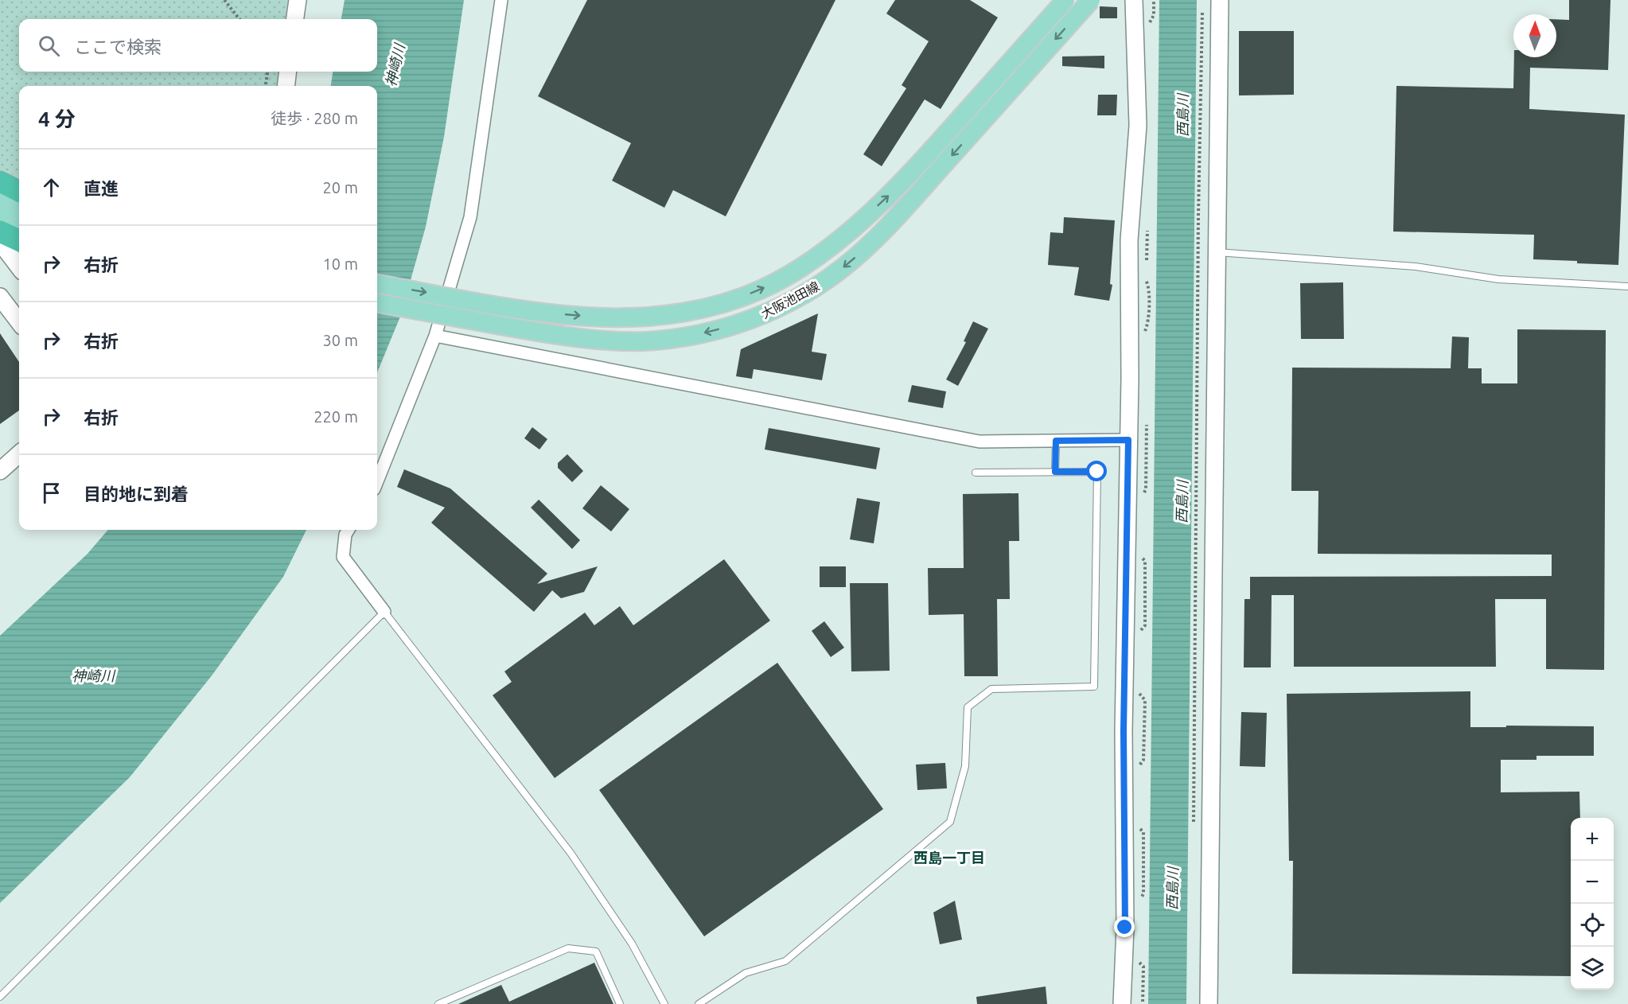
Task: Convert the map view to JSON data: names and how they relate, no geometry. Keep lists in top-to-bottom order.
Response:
{
  "streets": {
    "main road": ["大阪池田線"]
  },
  "districts": ["西島一丁目"],
  "water": ["神崎川", "西島川"],
  "north": "top",
  "page": {
    "search": "ここで検索",
    "heading": ["4 分", "徒歩 · 280 m"],
    "list": [
      ["直進", "20 m"],
      ["右折", "10 m"],
      ["右折", "30 m"],
      ["右折", "220 m"],
      "目的地に到着"
    ],
    "map_buttons": ["+", "−"]
  }
}
